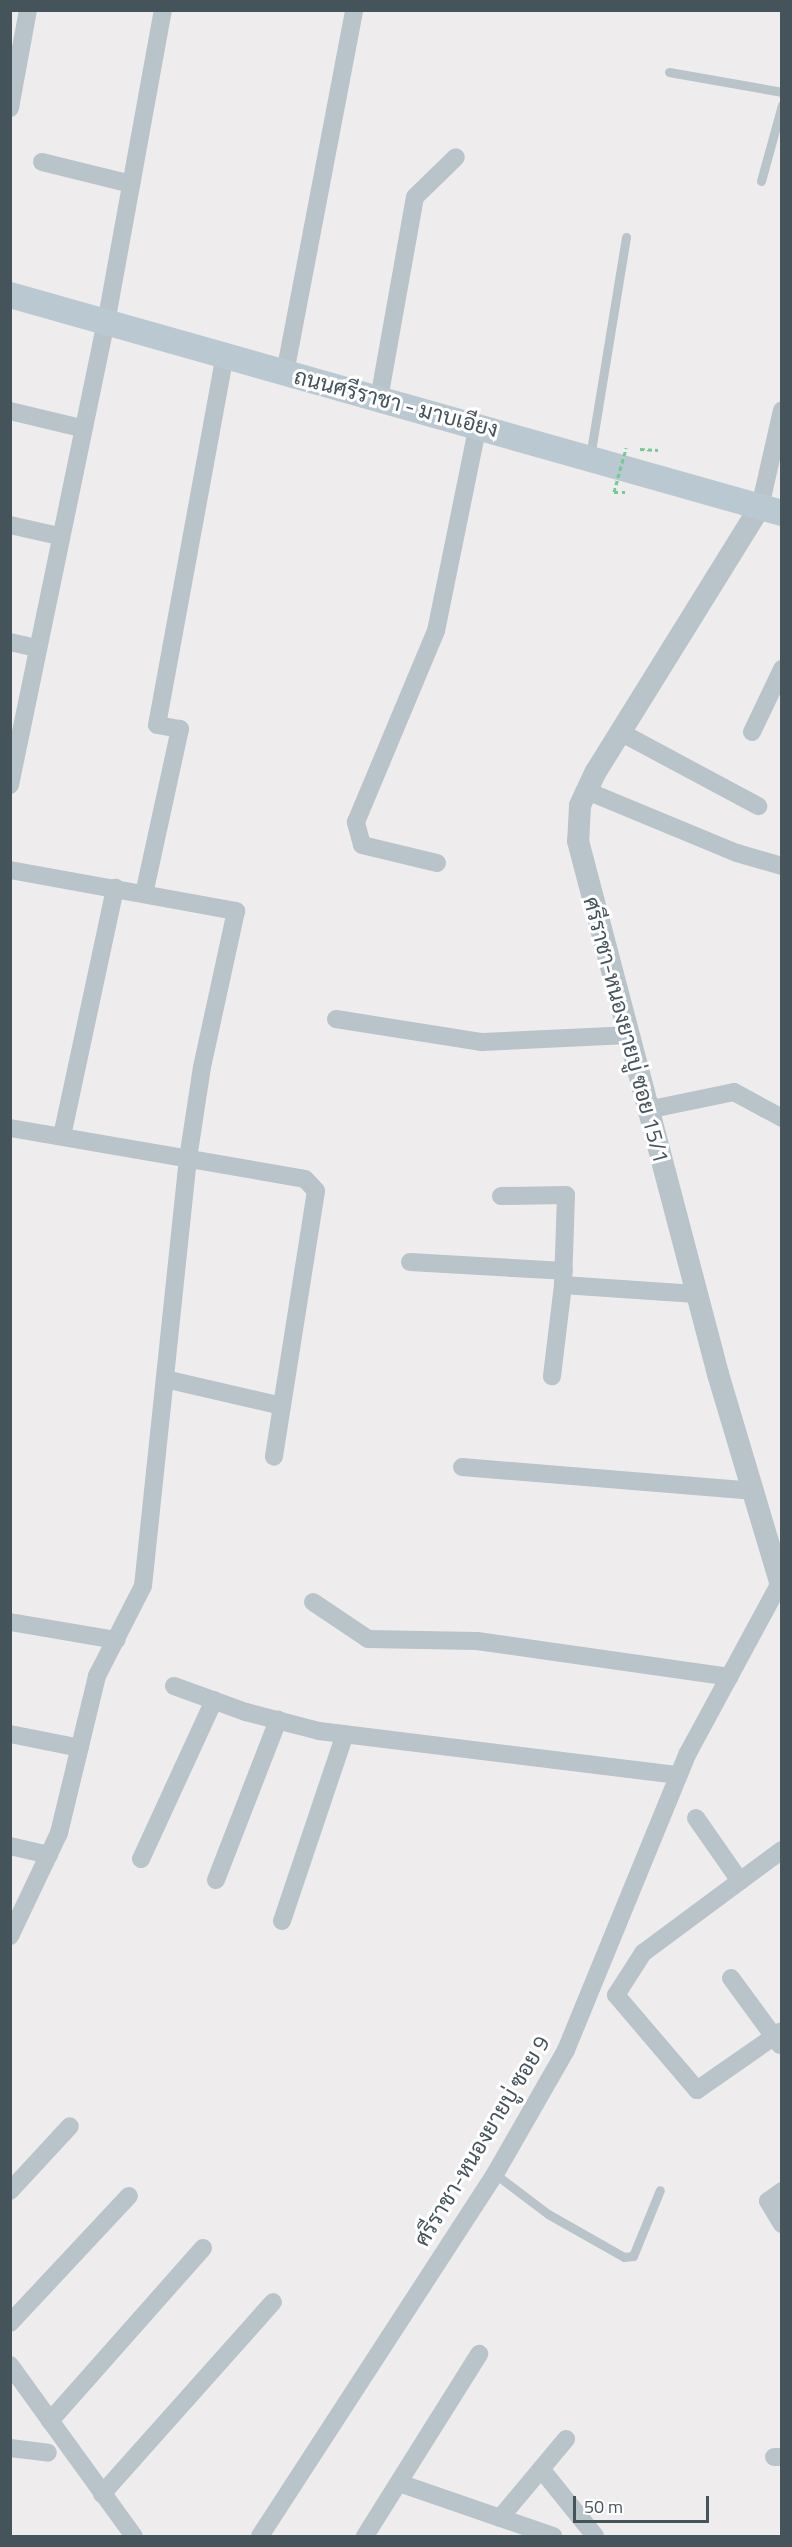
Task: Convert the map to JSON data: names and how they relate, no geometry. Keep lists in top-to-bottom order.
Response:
{
  "streets": {
    "main road": ["ถนนศรีราชา - มาบเอียง"],
    "street": ["ศรีราชา-หนองยายบู่ ซอย 15/1", "ศรีราชา-หนองยายบู่ ซอย 9"]
  },
  "crossings": [
    ["ถนนศรีราชา - มาบเอียง", "ศรีราชา-หนองยายบู่ ซอย 15/1"],
    ["ศรีราชา-หนองยายบู่ ซอย 15/1", "ศรีราชา-หนองยายบู่ ซอย 9"]
  ],
  "scale_bar": "50 m"
}
